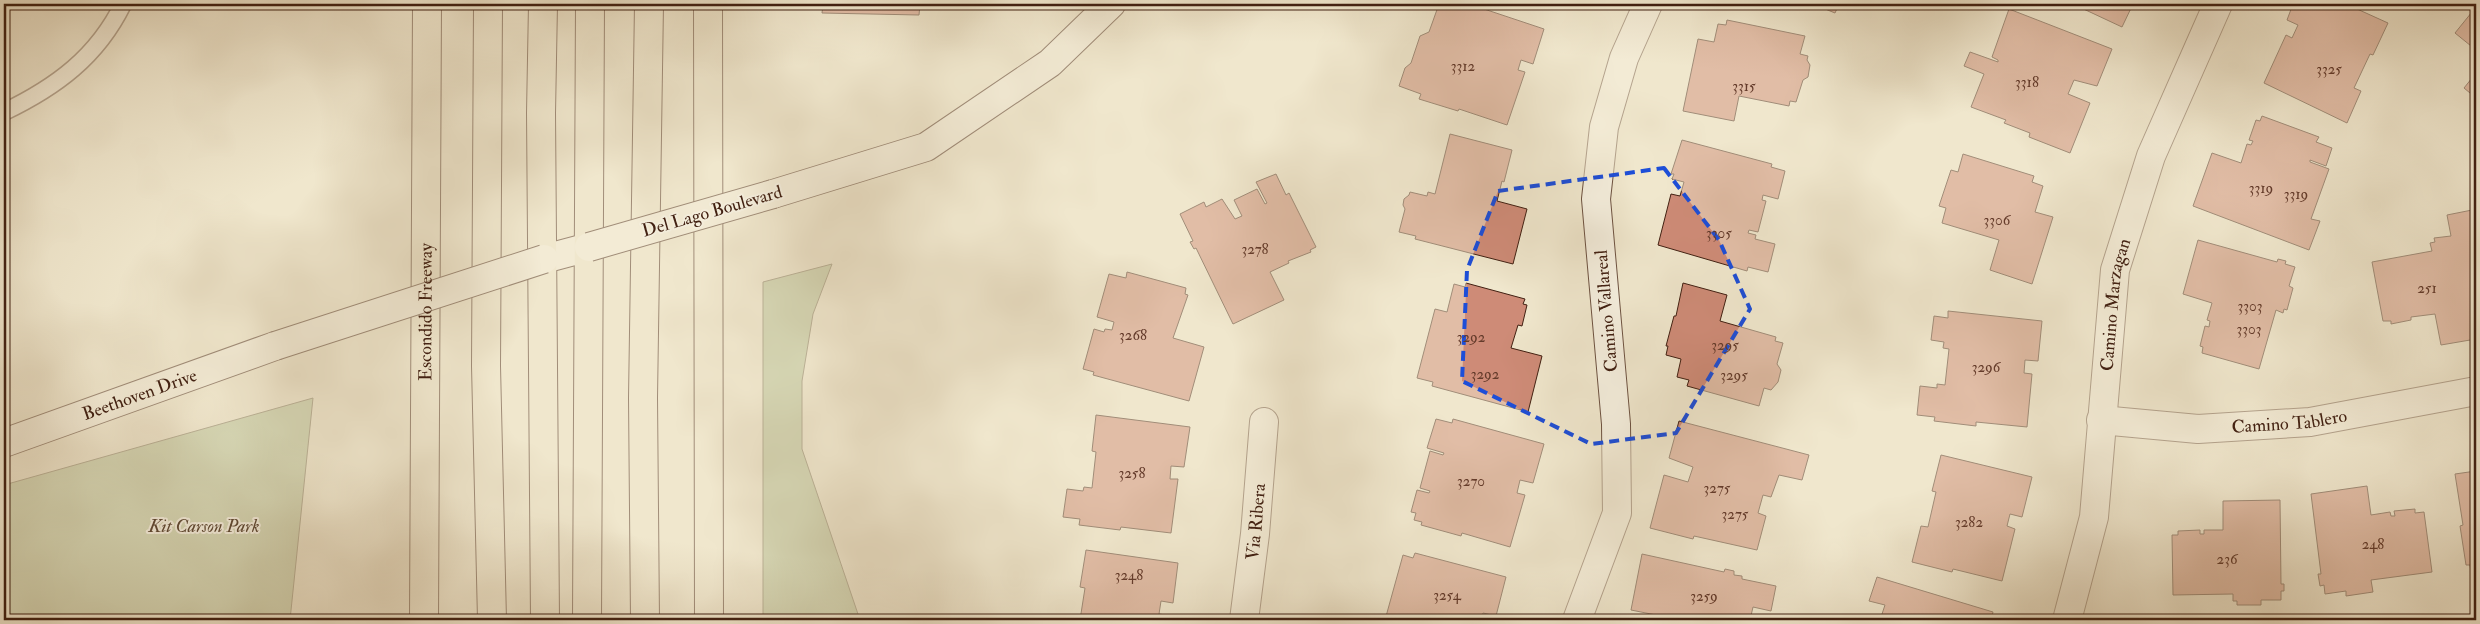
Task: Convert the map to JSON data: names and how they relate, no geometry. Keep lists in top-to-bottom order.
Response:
{
  "streets": {
    "highway": ["Escondido Freeway"],
    "street": [
      "Del Lago Boulevard",
      "Camino Marzagan",
      "Camino Vallareal",
      "Beethoven Drive",
      "Camino Tablero",
      "Via Ribera"
    ]
  },
  "crossings": [
    ["Del Lago Boulevard", "Beethoven Drive"],
    ["Camino Marzagan", "Camino Tablero"]
  ],
  "parks": ["Kit Carson Park"],
  "house_numbers": [
    "3312",
    "3325",
    "3318",
    "3315",
    "3319",
    "3319",
    "3306",
    "3305",
    "3278",
    "251",
    "3303",
    "3303",
    "3268",
    "3292",
    "3295",
    "3296",
    "3292",
    "3295",
    "3258",
    "3270",
    "3275",
    "3275",
    "3282",
    "248",
    "236",
    "3248",
    "3254",
    "3259"
  ]
}
